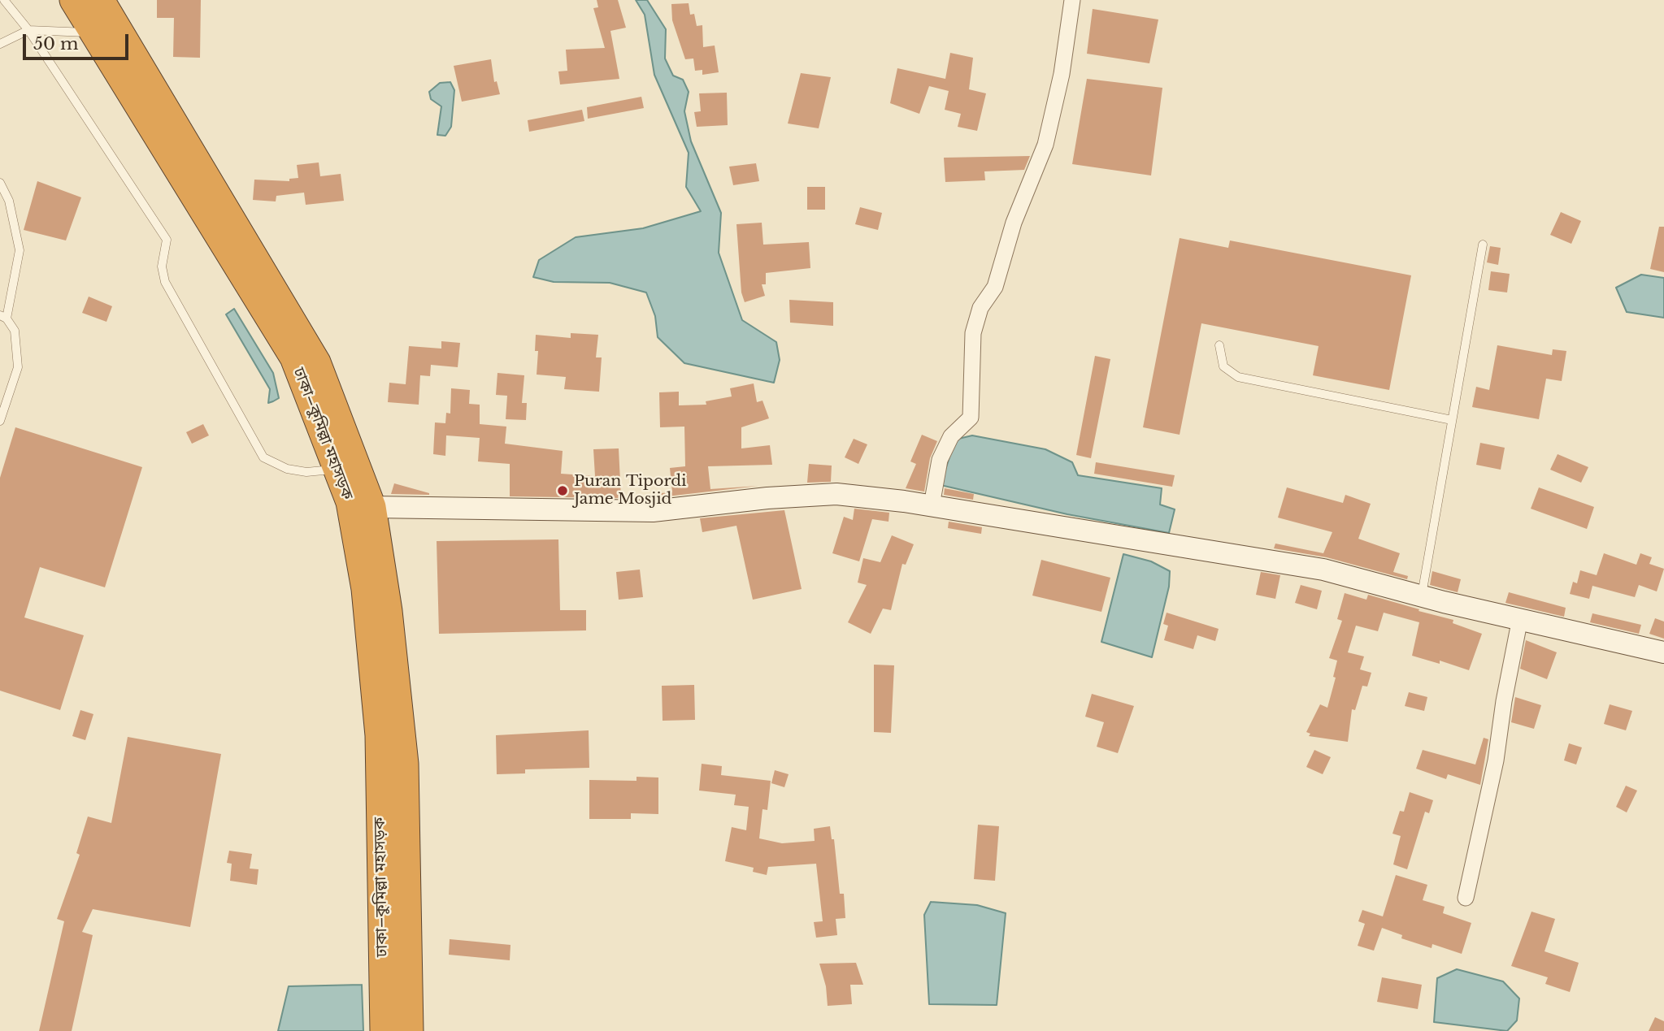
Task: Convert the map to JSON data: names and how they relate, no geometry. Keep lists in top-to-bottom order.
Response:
{
  "streets": {
    "highway": ["ঢাকা–কুমিল্লা মহাসড়ক"]
  },
  "places": ["Puran Tipordi Jame Mosjid"],
  "scale_bar": "50 m"
}
